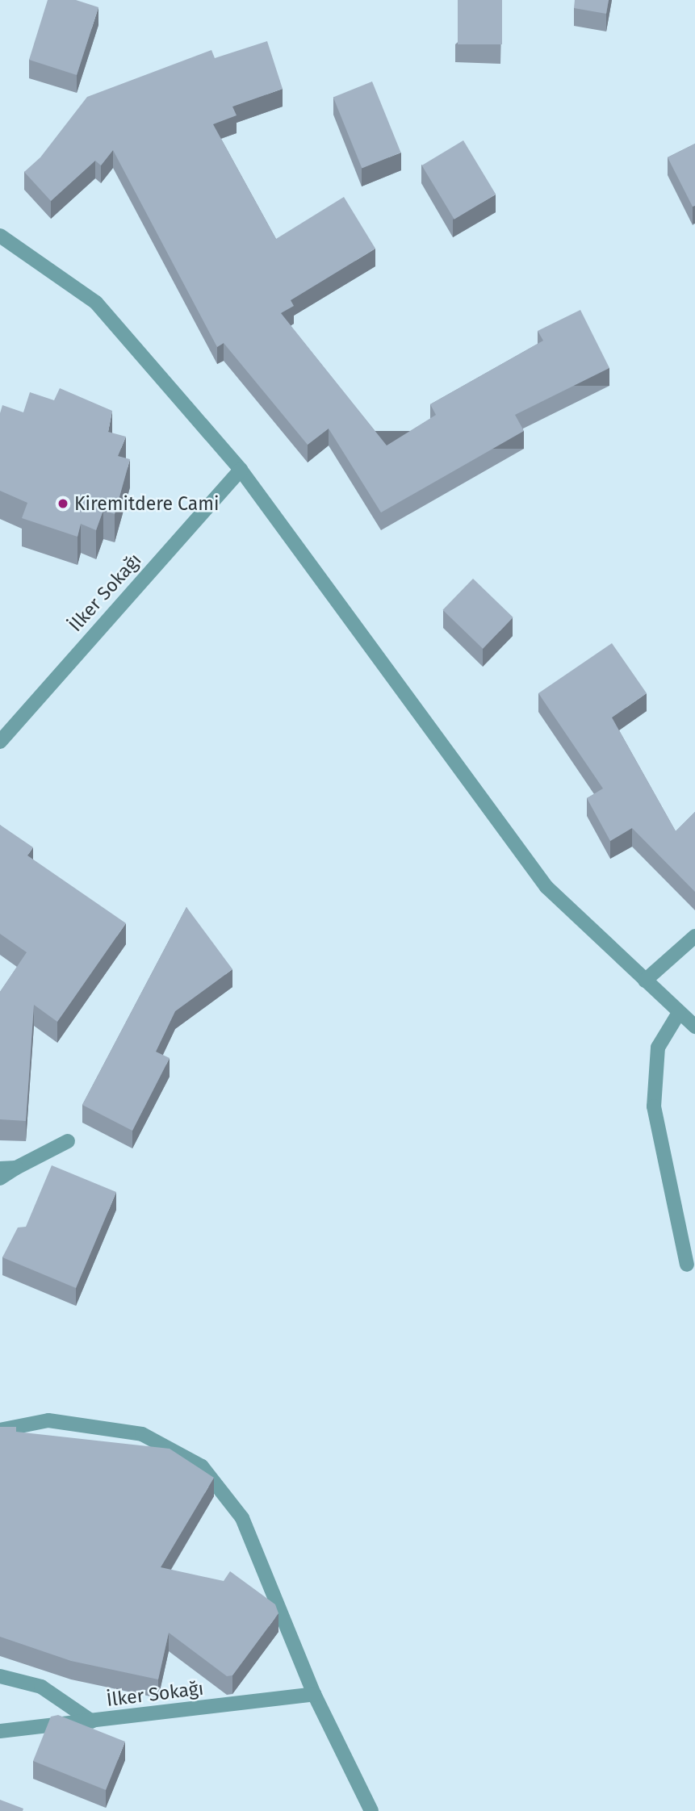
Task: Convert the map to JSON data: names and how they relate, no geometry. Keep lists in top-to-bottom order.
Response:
{
  "streets": {
    "street": ["İlker Sokağı"]
  },
  "places": ["Kiremitdere Cami"]
}
